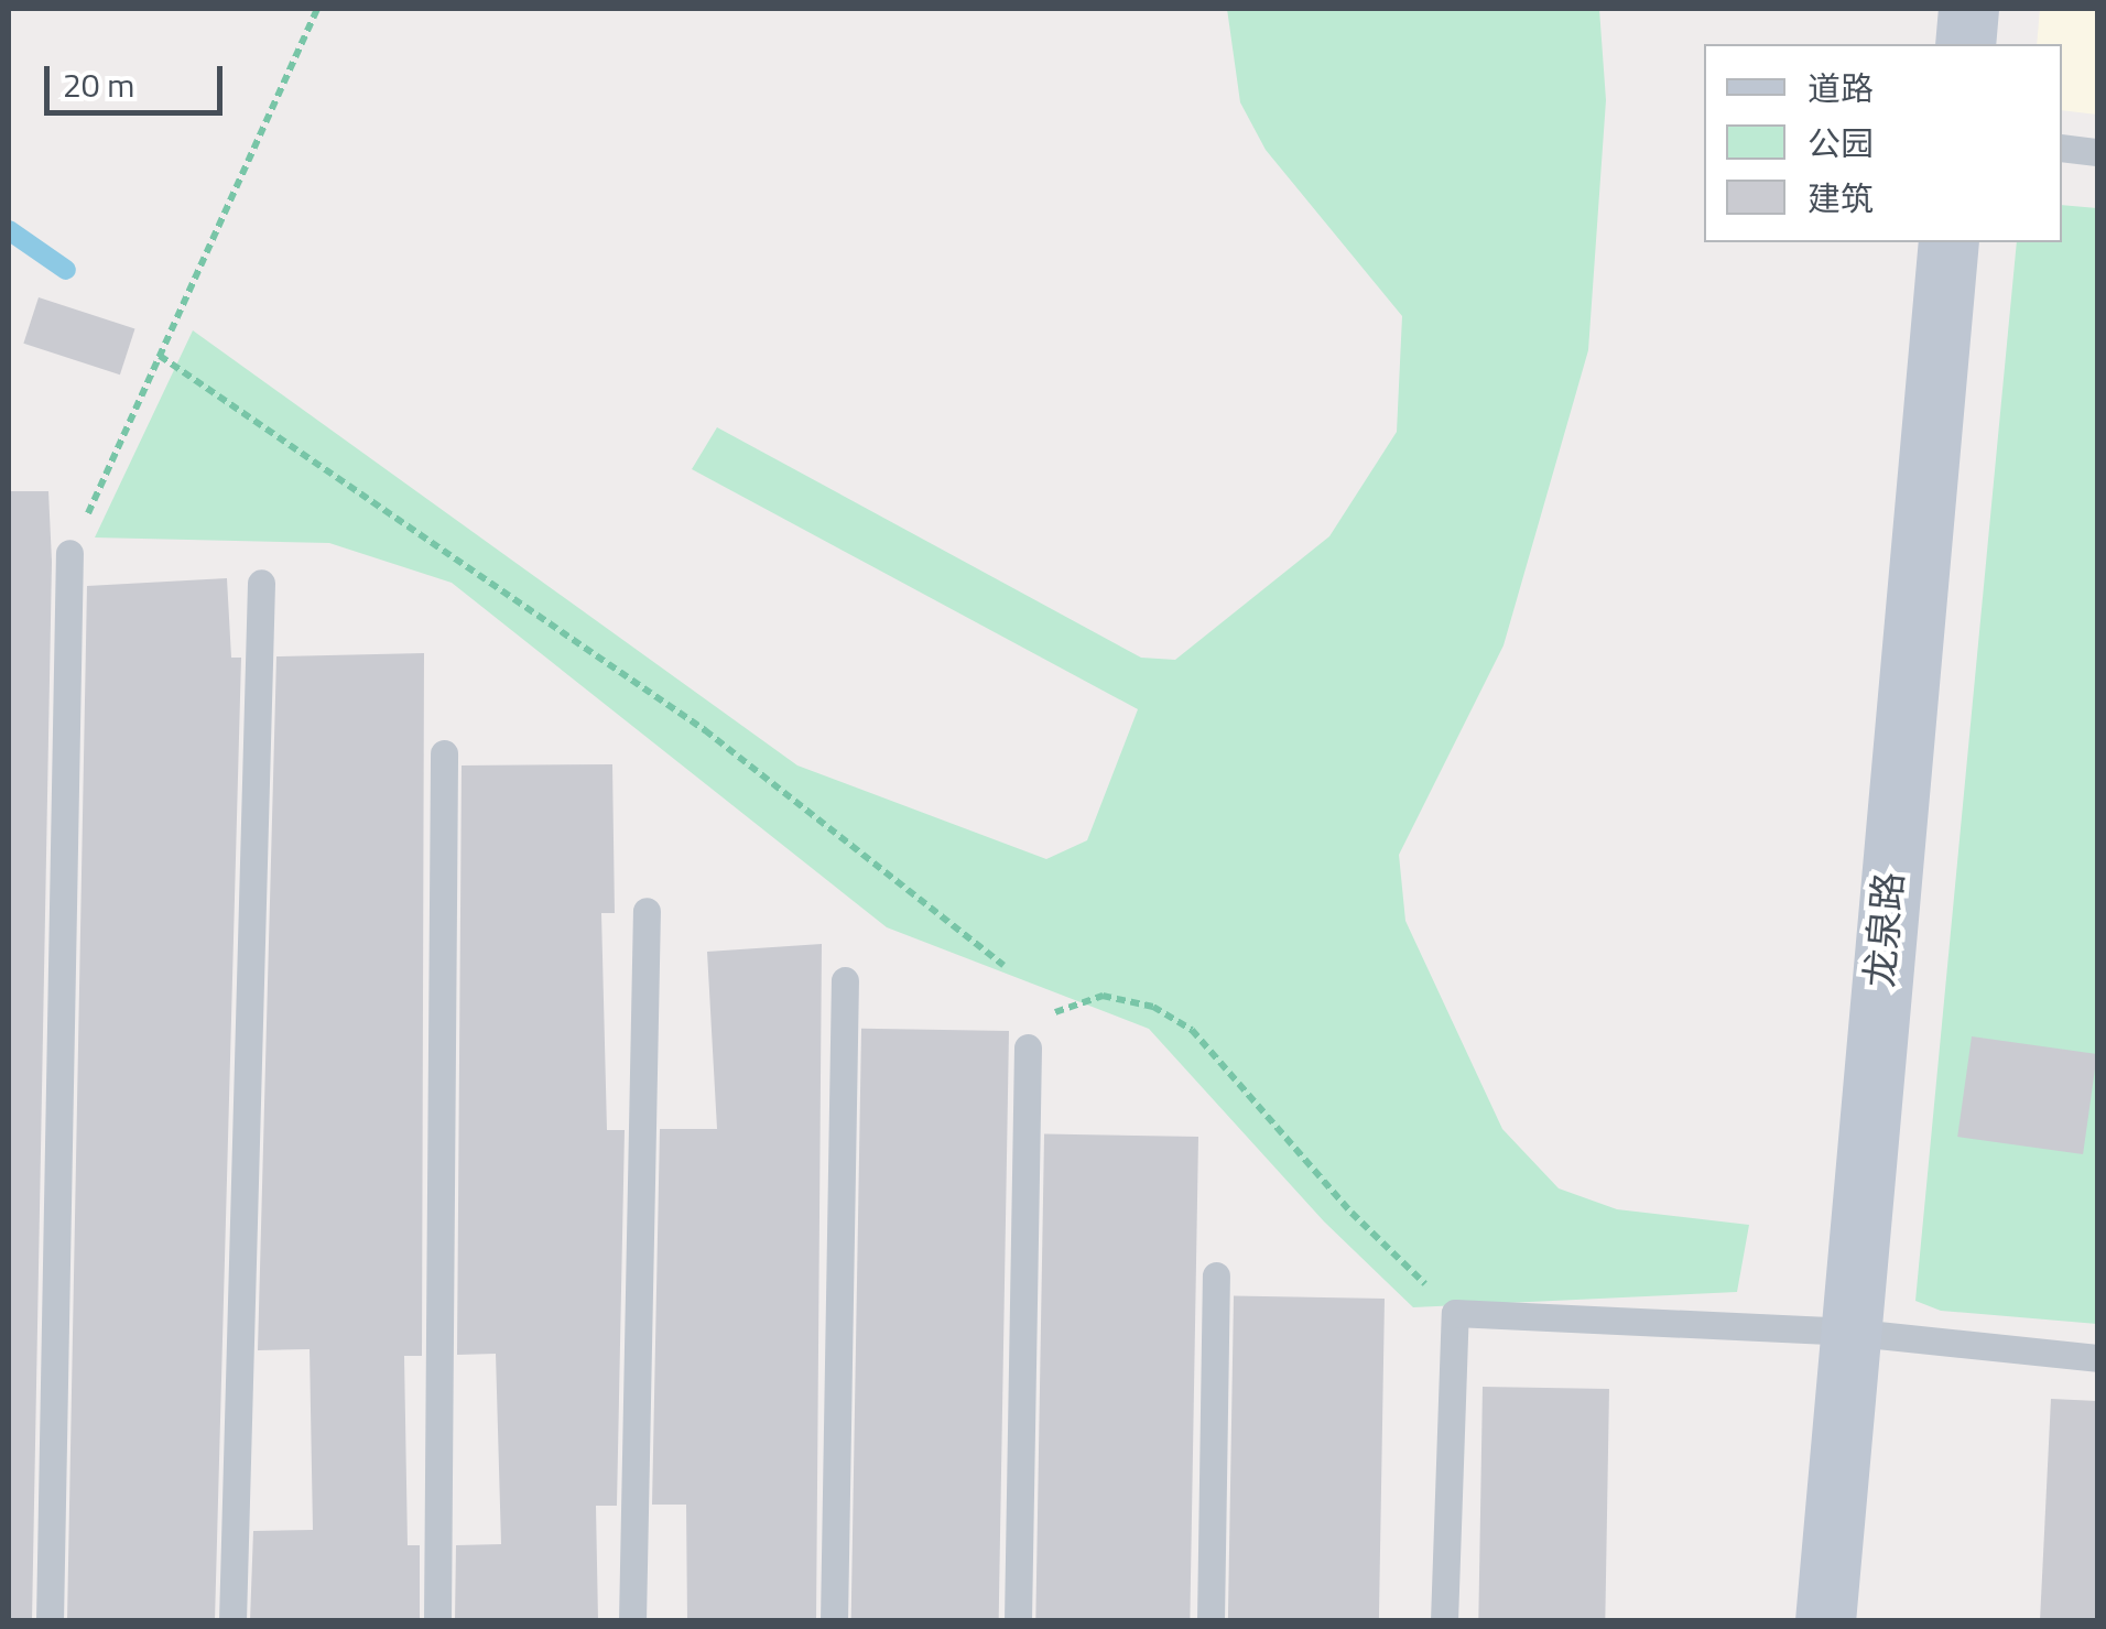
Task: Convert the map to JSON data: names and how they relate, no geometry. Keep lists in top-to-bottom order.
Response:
{
  "streets": {
    "street": ["龙泉路"]
  },
  "legend": ["道路", "公园", "建筑"],
  "scale_bar": "20 m"
}
